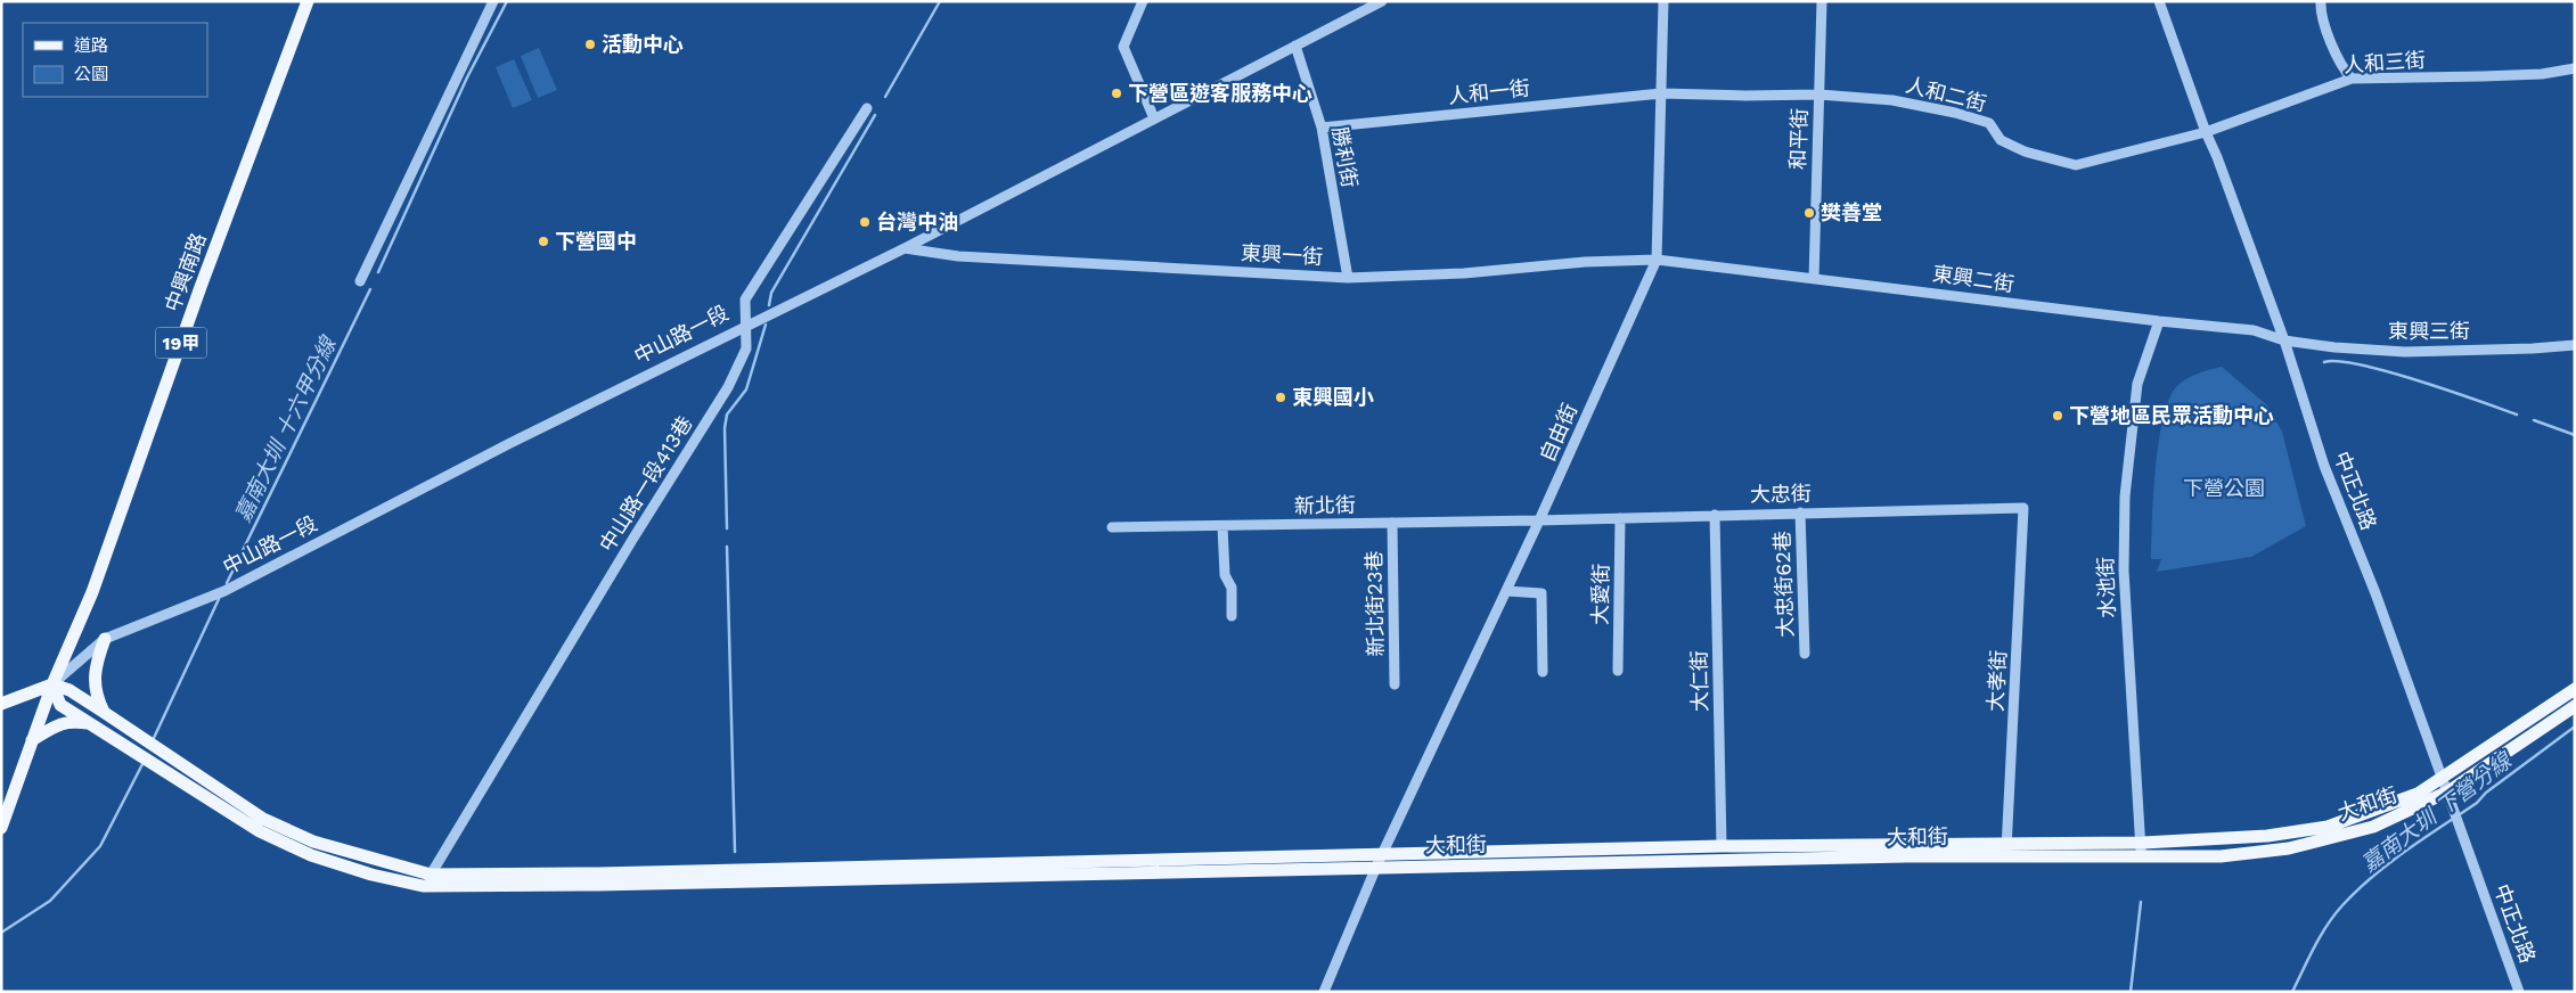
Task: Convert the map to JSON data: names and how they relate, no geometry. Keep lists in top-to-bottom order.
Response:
{
  "streets": {
    "main road": [
      "中興南路",
      "中山路一段",
      "19甲",
      "大和街"
    ],
    "street": [
      "人和三街",
      "人和一街",
      "人和二街",
      "和平街",
      "勝利街",
      "東興一街",
      "東興二街",
      "東興三街",
      "自由街",
      "中山路一段413巷",
      "中正北路",
      "大忠街",
      "新北街",
      "大忠街62巷",
      "水池街",
      "大愛街",
      "新北街23巷",
      "大仁街",
      "大孝街"
    ]
  },
  "crossings": [
    ["人和三街", "人和二街"],
    ["人和三街", "中正北路"],
    ["人和一街", "人和二街"],
    ["人和一街", "勝利街"],
    ["人和一街", "自由街"],
    ["人和二街", "和平街"],
    ["人和二街", "自由街"],
    ["人和二街", "中正北路"],
    ["和平街", "東興二街"],
    ["勝利街", "東興一街"],
    ["勝利街", "中山路一段"],
    ["東興一街", "東興二街"],
    ["東興一街", "中山路一段"],
    ["東興一街", "自由街"],
    ["中興南路", "中山路一段"],
    ["中興南路", "19甲"],
    ["中興南路", "大和街"],
    ["東興二街", "東興三街"],
    ["東興二街", "自由街"],
    ["東興二街", "中正北路"],
    ["東興二街", "水池街"],
    ["東興三街", "中正北路"],
    ["中山路一段", "19甲"],
    ["中山路一段", "中山路一段413巷"],
    ["中山路一段", "大和街"],
    ["19甲", "大和街"],
    ["自由街", "大忠街"],
    ["自由街", "新北街"],
    ["自由街", "大和街"],
    ["中山路一段413巷", "大和街"],
    ["中正北路", "大和街"],
    ["大忠街", "新北街"],
    ["大忠街", "大忠街62巷"],
    ["大忠街", "大愛街"],
    ["大忠街", "大仁街"],
    ["大忠街", "大孝街"],
    ["新北街", "新北街23巷"],
    ["水池街", "大和街"],
    ["大仁街", "大和街"],
    ["大孝街", "大和街"]
  ],
  "water": ["嘉南大圳 十六甲分線", "嘉南大圳 下營分線"],
  "parks": ["下營公園"],
  "places": [
    "活動中心",
    "下營區遊客服務中心",
    "樊善堂",
    "台灣中油",
    "下營國中",
    "東興國小",
    "下營地區民眾活動中心"
  ],
  "legend": ["道路", "公園"]
}
